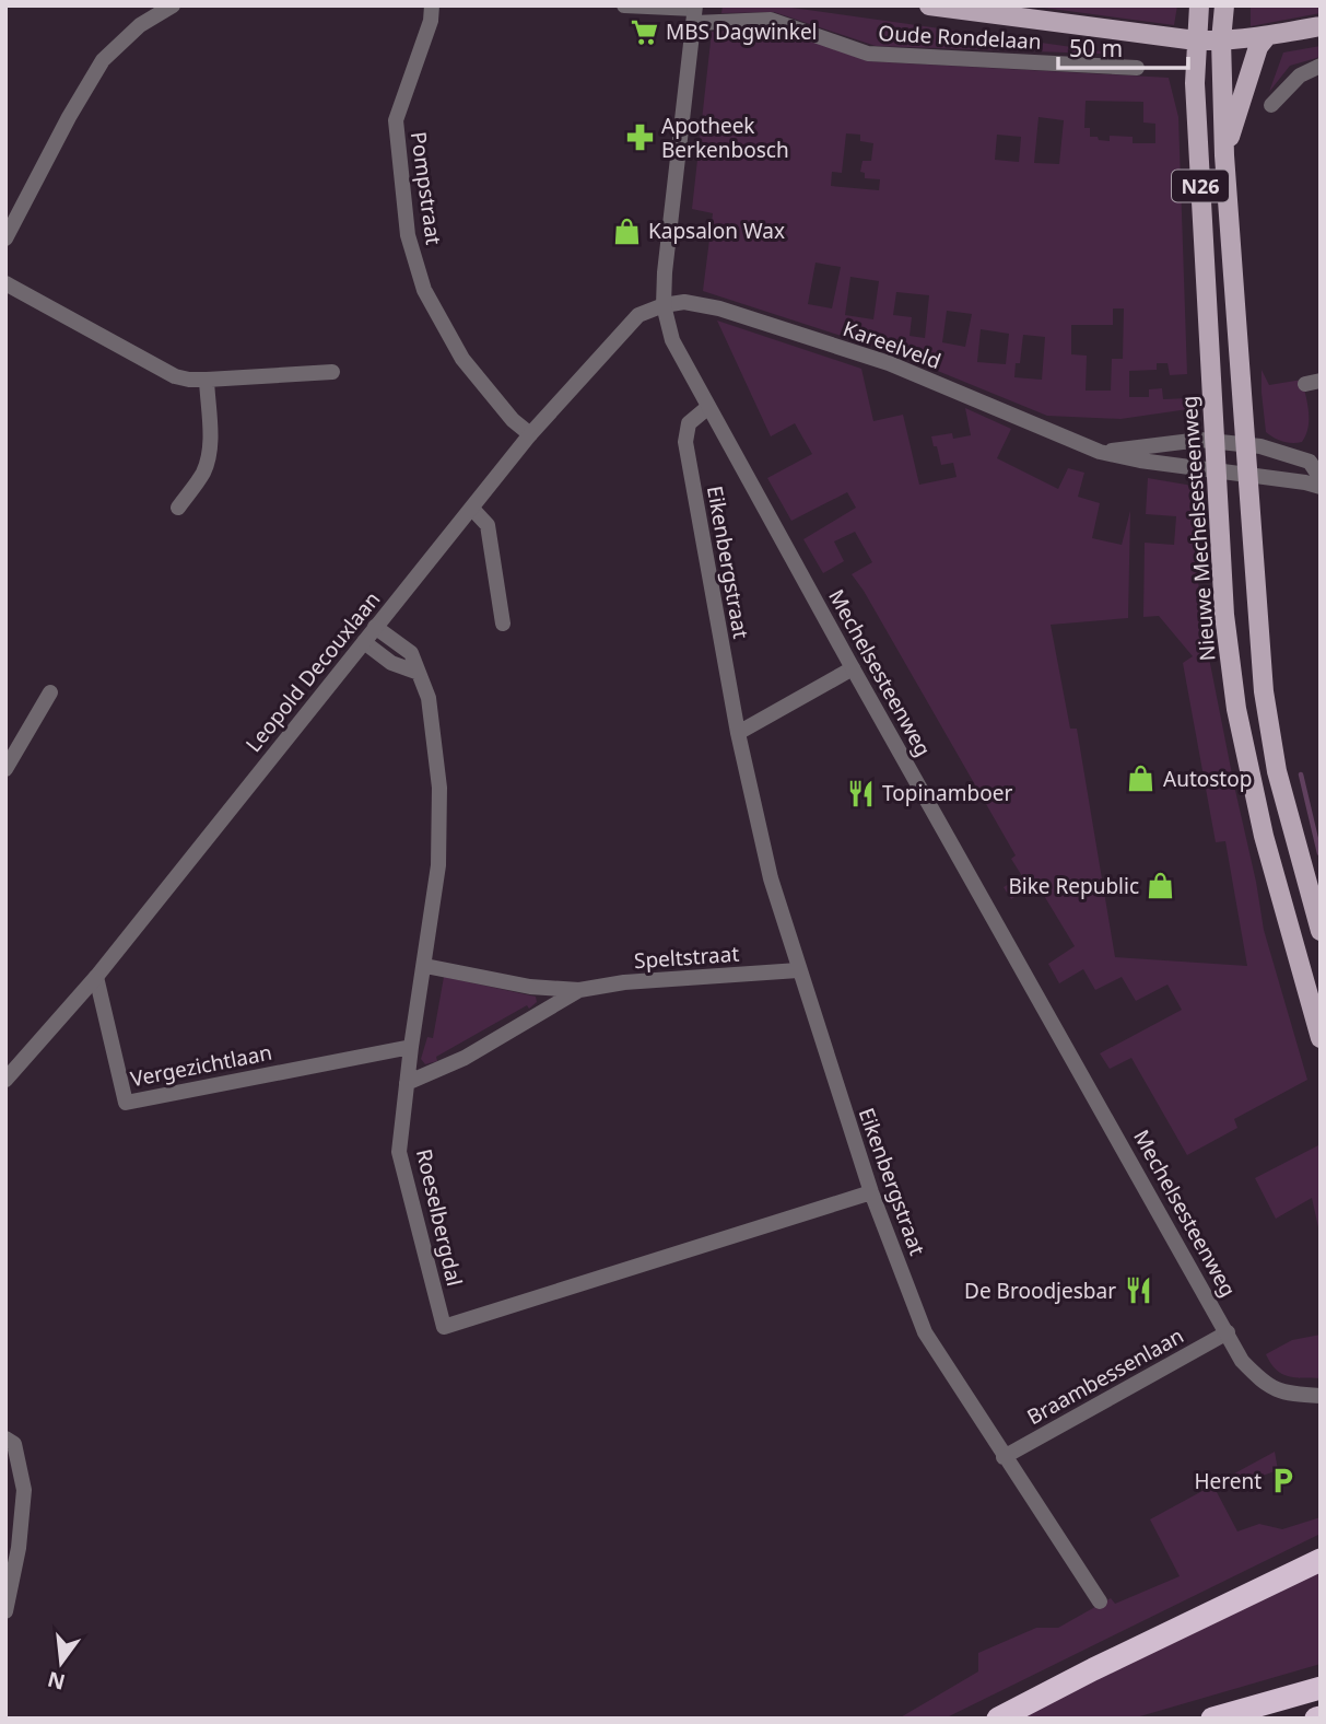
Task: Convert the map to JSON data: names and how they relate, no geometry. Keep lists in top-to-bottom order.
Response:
{
  "streets": {
    "main road": ["N26", "Nieuwe Mechelsesteenweg"],
    "street": [
      "Oude Rondelaan",
      "Pompstraat",
      "Kareelveld",
      "Eikenbergstraat",
      "Leopold Decouxlaan",
      "Mechelsesteenweg",
      "Speltstraat",
      "Vergezichtlaan",
      "Roeselbergdal",
      "Braambessenlaan"
    ]
  },
  "crossings": [
    ["Oude Rondelaan", "Mechelsesteenweg"],
    ["N26", "Kareelveld"],
    ["Pompstraat", "Leopold Decouxlaan"],
    ["Kareelveld", "Nieuwe Mechelsesteenweg"],
    ["Kareelveld", "Leopold Decouxlaan"],
    ["Kareelveld", "Mechelsesteenweg"],
    ["Eikenbergstraat", "Mechelsesteenweg"],
    ["Eikenbergstraat", "Speltstraat"],
    ["Eikenbergstraat", "Roeselbergdal"],
    ["Eikenbergstraat", "Braambessenlaan"],
    ["Leopold Decouxlaan", "Mechelsesteenweg"],
    ["Leopold Decouxlaan", "Vergezichtlaan"],
    ["Leopold Decouxlaan", "Roeselbergdal"],
    ["Mechelsesteenweg", "Braambessenlaan"],
    ["Speltstraat", "Roeselbergdal"],
    ["Vergezichtlaan", "Roeselbergdal"]
  ],
  "places": {
    "supermarket": ["MBS Dagwinkel"],
    "pharmacy": ["Apotheek Berkenbosch"],
    "shop": ["Kapsalon Wax", "Autostop", "Bike Republic"],
    "restaurant": ["Topinamboer", "De Broodjesbar"],
    "parking": ["Herent"]
  },
  "scale_bar": "50 m",
  "north": "bottom"
}
